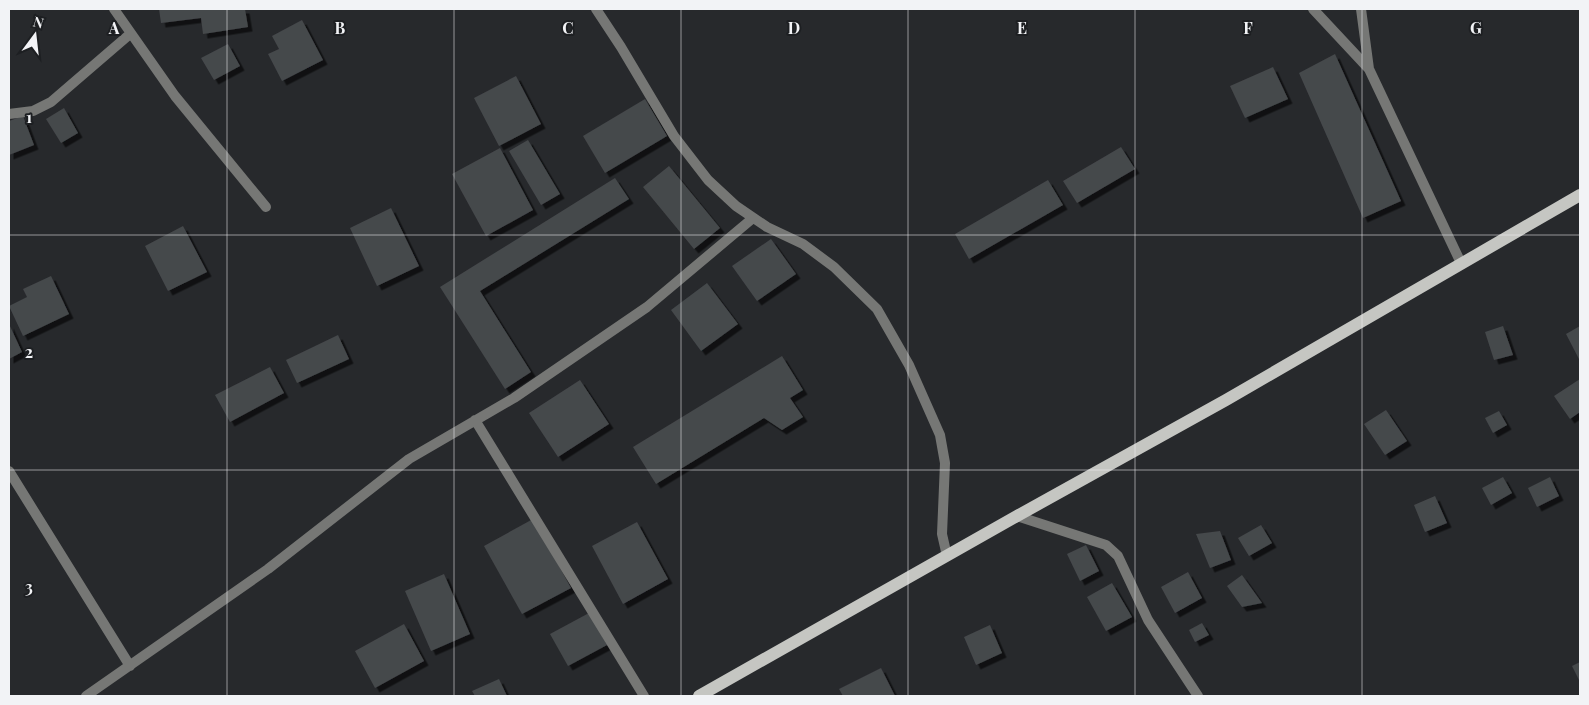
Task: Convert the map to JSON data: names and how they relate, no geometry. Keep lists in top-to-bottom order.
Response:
{
  "north": "top",
  "grid": {
    "columns": [
      "A",
      "B",
      "C",
      "D",
      "E",
      "F",
      "G"
    ],
    "rows": ["1", "2", "3"]
  }
}
